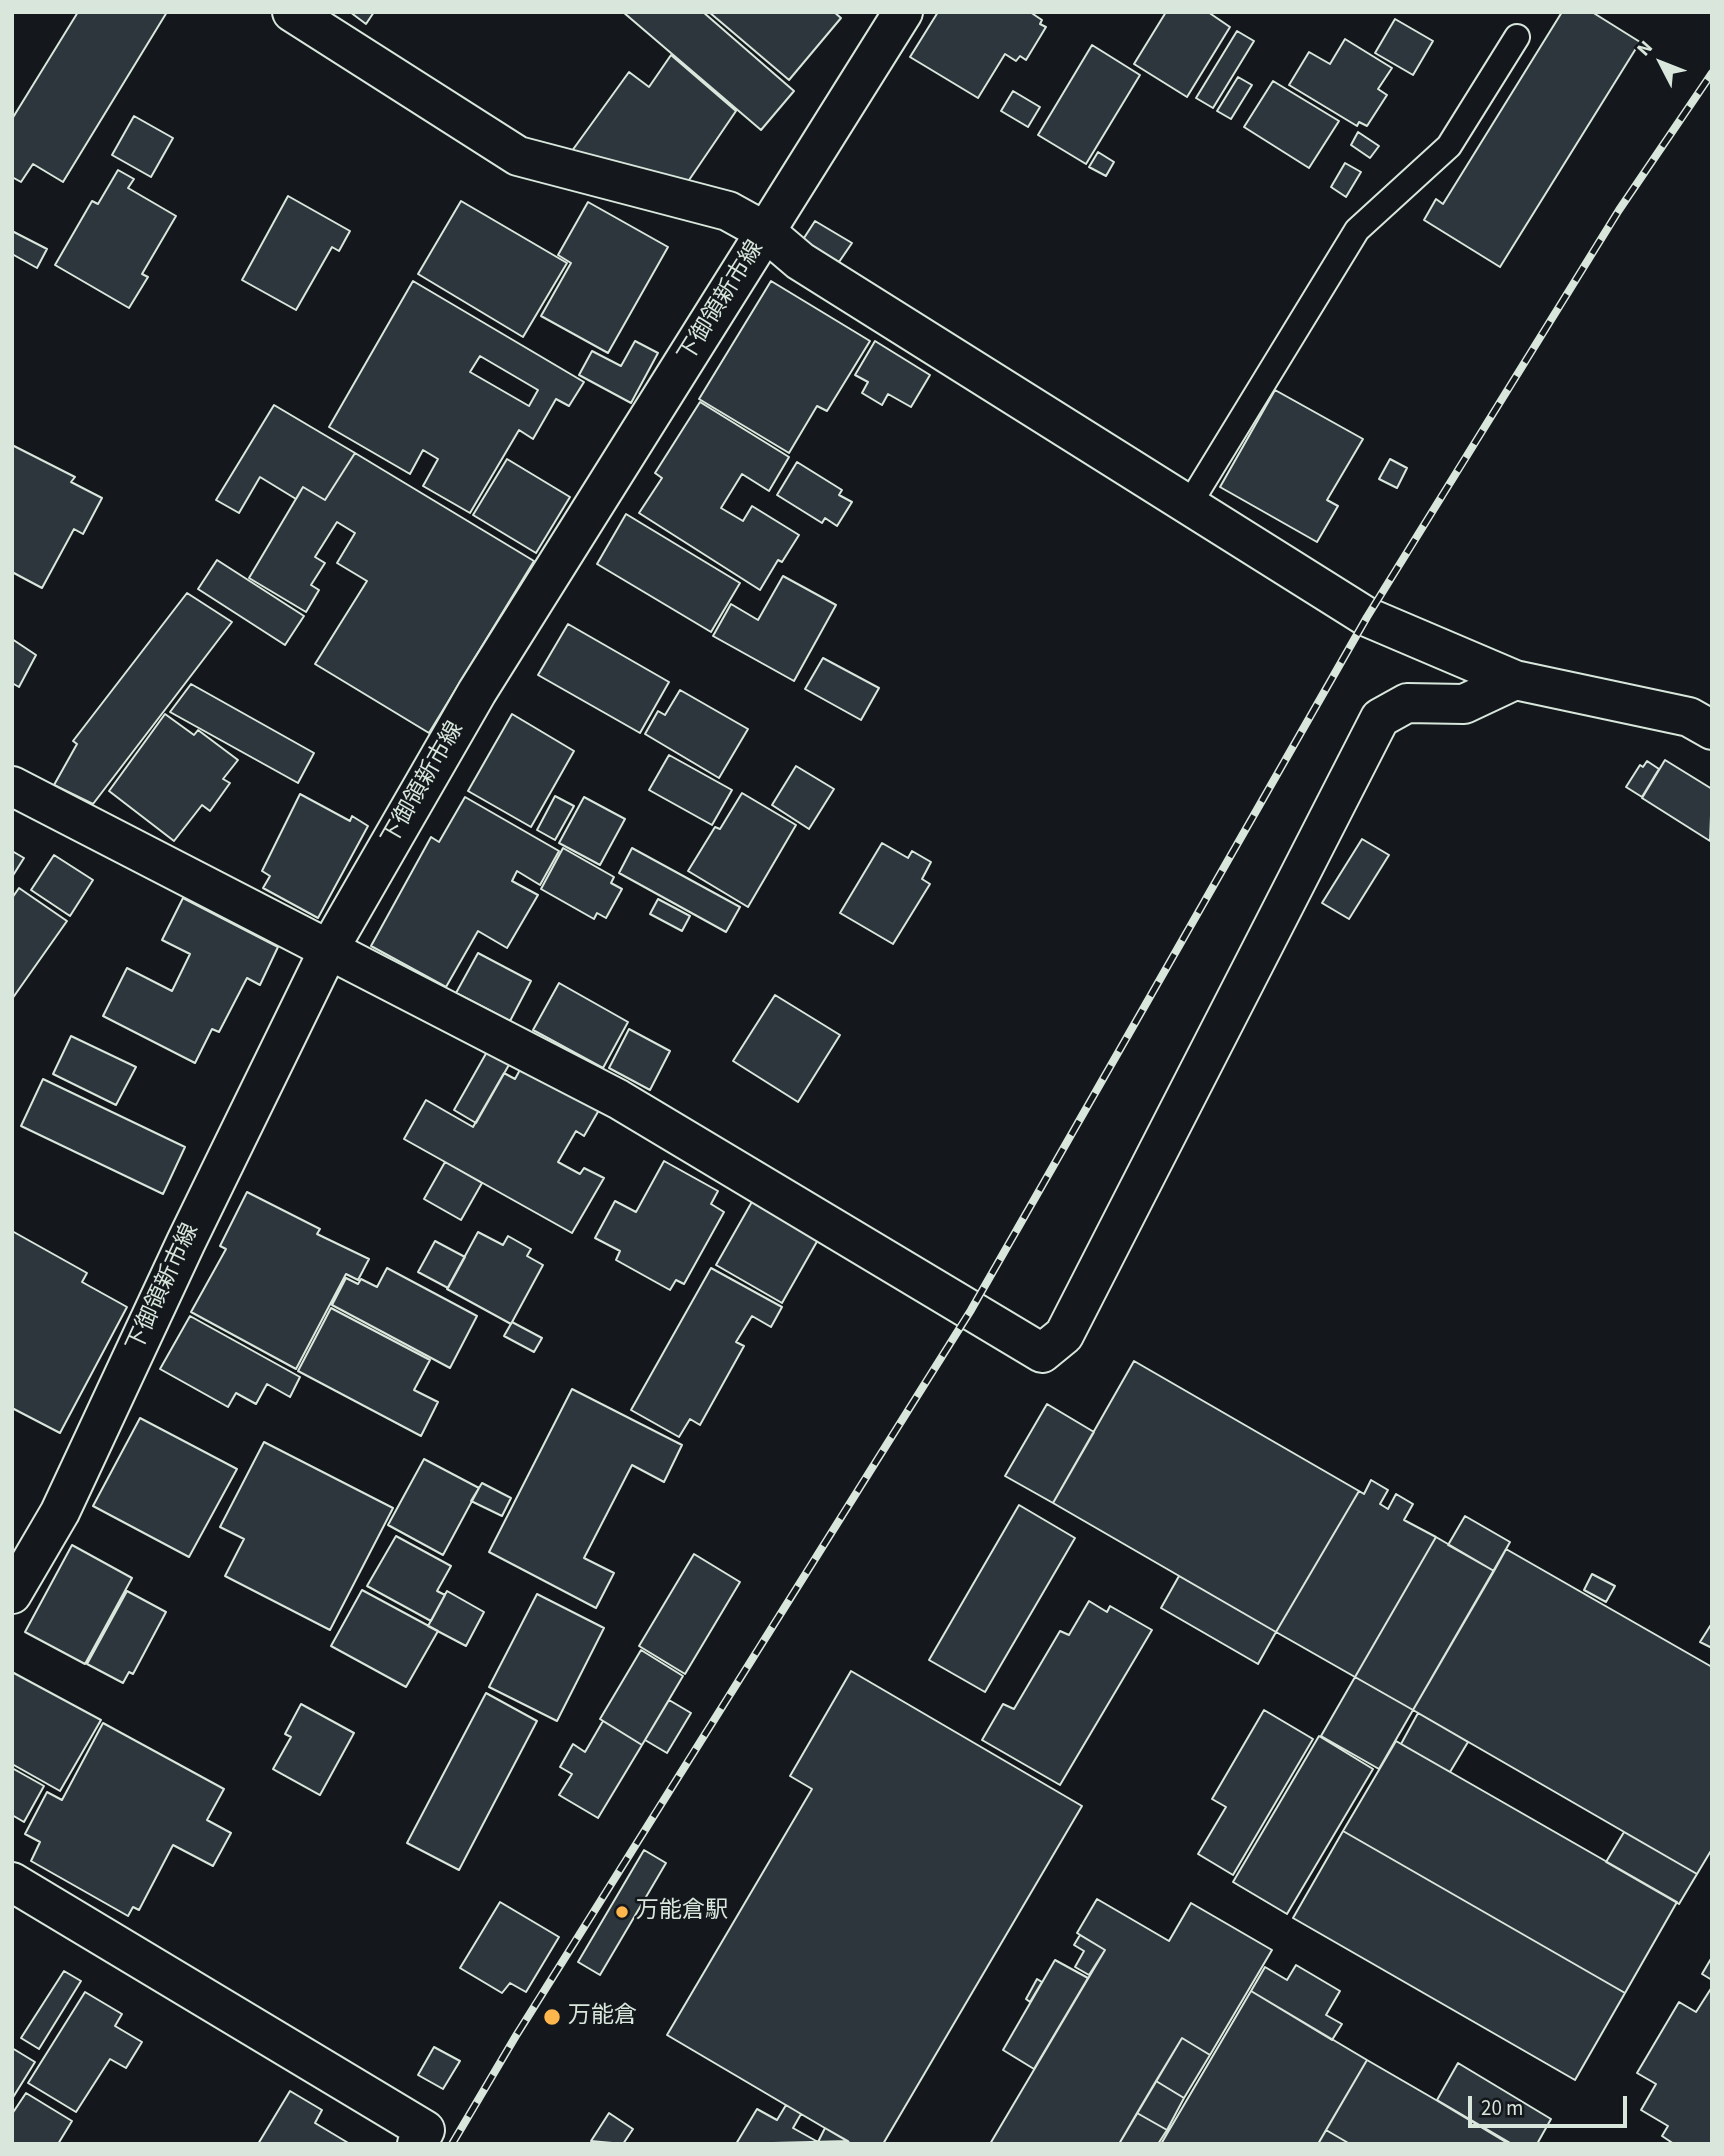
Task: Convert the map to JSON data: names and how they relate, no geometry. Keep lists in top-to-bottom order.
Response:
{
  "streets": {
    "street": ["下御領新市線"]
  },
  "places": ["万能倉駅", "万能倉"],
  "scale_bar": "20 m",
  "north": "top left"
}
